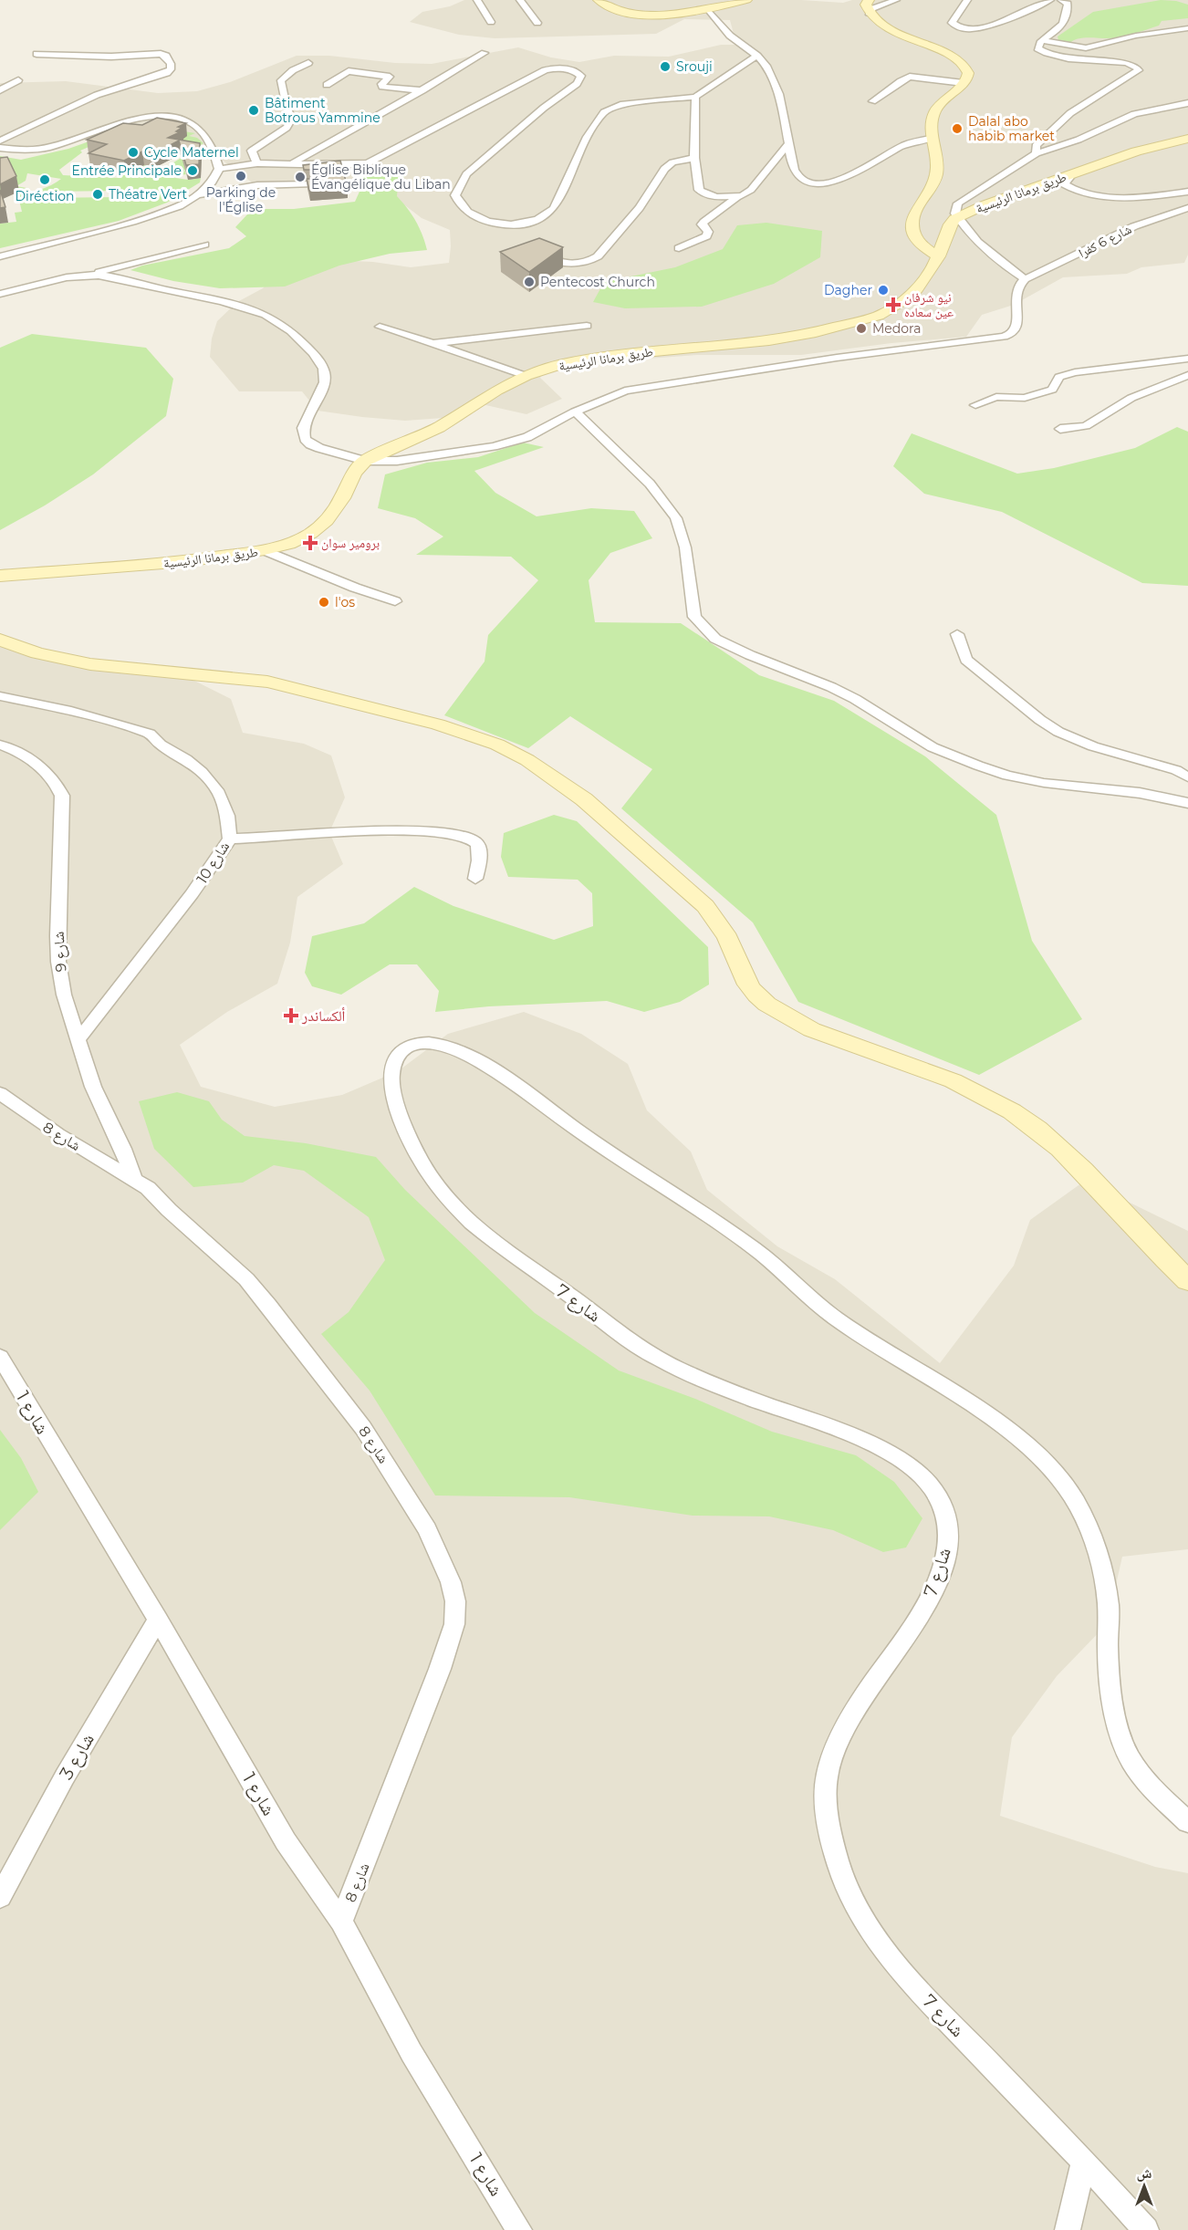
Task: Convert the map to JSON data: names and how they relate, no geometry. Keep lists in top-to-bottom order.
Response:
{
  "streets": {
    "main road": ["طريق برمانا الرئيسية"],
    "street": [
      "شارع 6 كفرا",
      "شارع 10",
      "شارع 9",
      "شارع 8",
      "شارع 7",
      "شارع 1",
      "شارع 3"
    ]
  },
  "crossings": [
    ["شارع 10", "شارع 9"],
    ["شارع 9", "شارع 8"],
    ["شارع 8", "شارع 1"],
    ["شارع 1", "شارع 3"]
  ],
  "places": {
    "other": [
      "Srouji",
      "Bâtiment Botrous Yammine",
      "Dalal abo habib market",
      "Cycle Maternel",
      "Entrée Principale",
      "Parking de l'Église",
      "Église Biblique Évangélique du Liban",
      "Diréction",
      "Théatre Vert",
      "Pentecost Church",
      "Dagher",
      "Medora",
      "l'os"
    ],
    "health": ["نيو شرفان عين سعاده", "برومير سوان", "ألكساندر"]
  },
  "north": "top"
}
